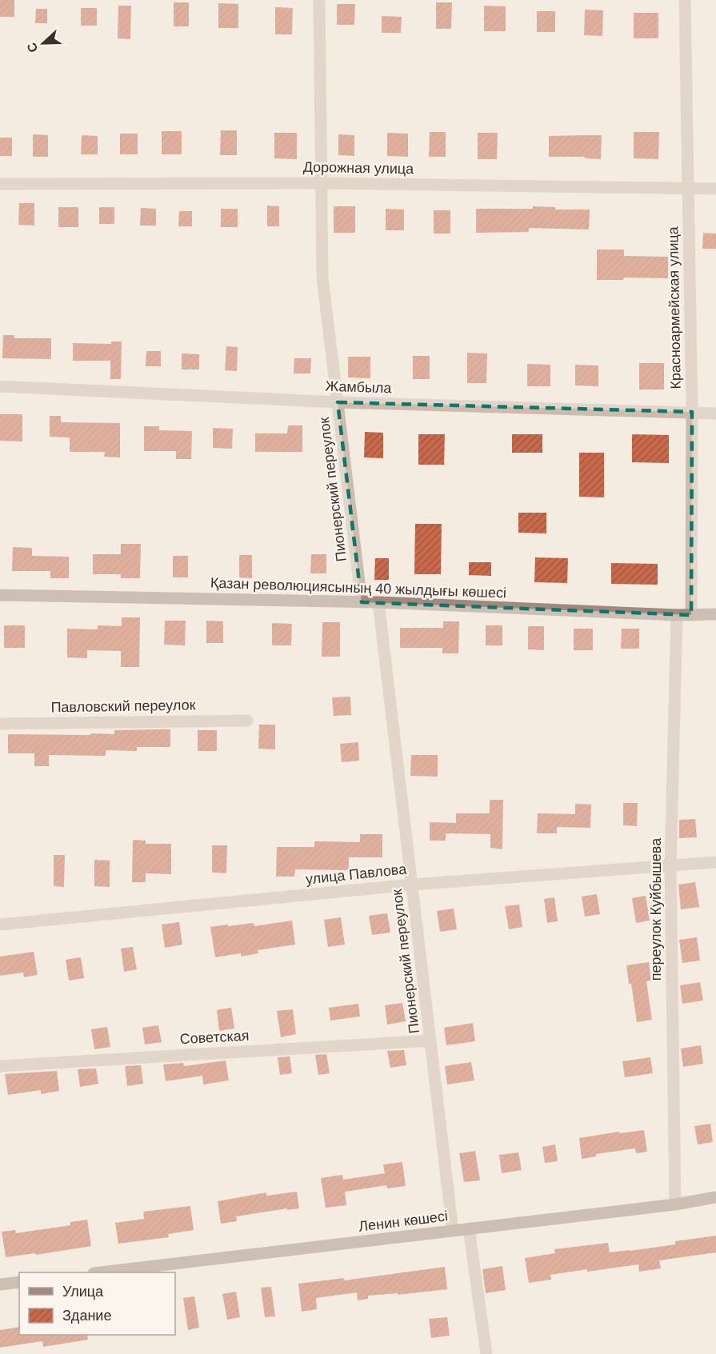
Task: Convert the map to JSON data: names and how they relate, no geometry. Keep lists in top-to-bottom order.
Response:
{
  "streets": {
    "street": [
      "Дорожная улица",
      "Красноармейская улица",
      "Жамбыла",
      "Пионерский переулок",
      "Қазан революциясының 40 жылдығы көшесі",
      "Павловский переулок",
      "улица Павлова",
      "переулок Куйбышева",
      "Советская",
      "Ленин көшесі"
    ]
  },
  "crossings": [
    ["Дорожная улица", "Красноармейская улица"],
    ["Дорожная улица", "Пионерский переулок"],
    ["Красноармейская улица", "Жамбыла"],
    ["Красноармейская улица", "Қазан революциясының 40 жылдығы көшесі"],
    ["Жамбыла", "Пионерский переулок"],
    ["Пионерский переулок", "Қазан революциясының 40 жылдығы көшесі"],
    ["Пионерский переулок", "улица Павлова"],
    ["Пионерский переулок", "Советская"],
    ["Пионерский переулок", "Ленин көшесі"],
    ["Қазан революциясының 40 жылдығы көшесі", "переулок Куйбышева"],
    ["улица Павлова", "переулок Куйбышева"],
    ["переулок Куйбышева", "Ленин көшесі"]
  ],
  "legend": ["Улица", "Здание"],
  "north": "left"
}
